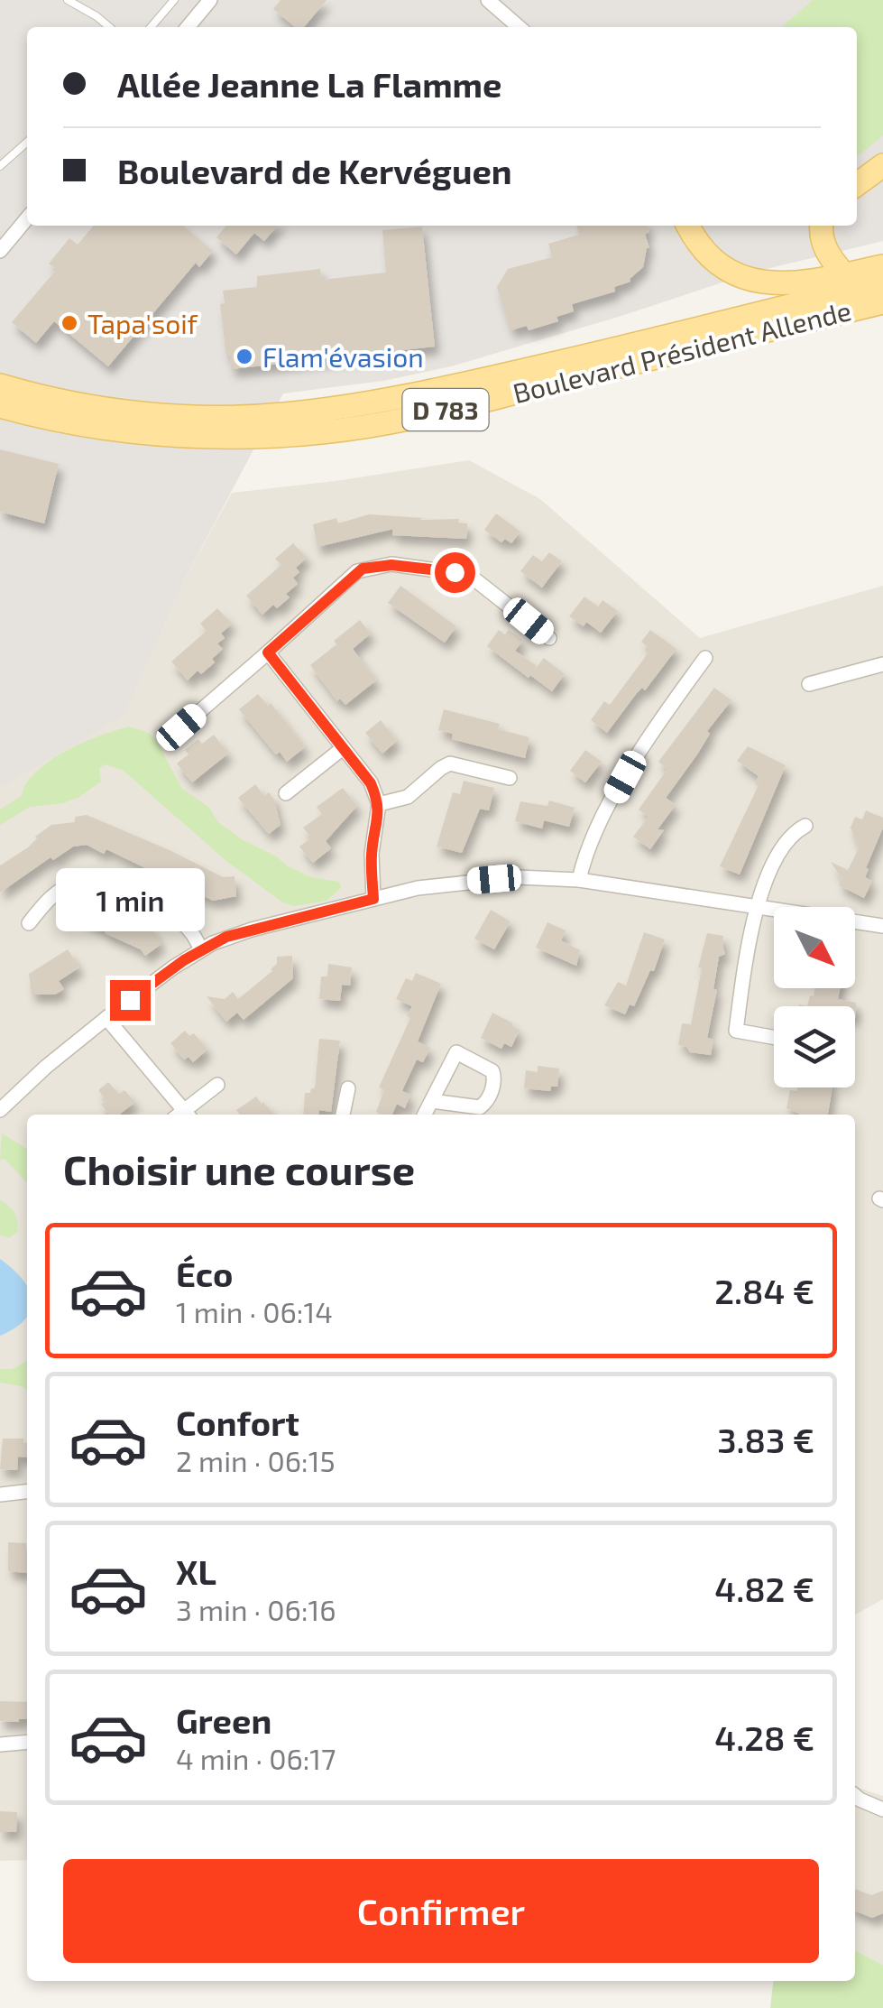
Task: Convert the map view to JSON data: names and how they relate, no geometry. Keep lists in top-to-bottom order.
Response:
{
  "streets": {
    "main road": ["Boulevard Président Allende", "D 783"]
  },
  "places": ["Tapa'soif", "Flam'évasion"],
  "north": "bottom right",
  "page": {
    "banner": ["Allée Jeanne La Flamme", "Boulevard de Kervéguen"],
    "bubble": "1 min",
    "heading": "Choisir une course",
    "list": [
      {
        "name": "Éco",
        "note": "1 min · 06:14",
        "value": "2.84 €"
      },
      {
        "name": "Confort",
        "note": "2 min · 06:15",
        "value": "3.83 €"
      },
      {
        "name": "XL",
        "note": "3 min · 06:16",
        "value": "4.82 €"
      },
      {
        "name": "Green",
        "note": "4 min · 06:17",
        "value": "4.28 €"
      }
    ],
    "buttons": "Confirmer"
  }
}
